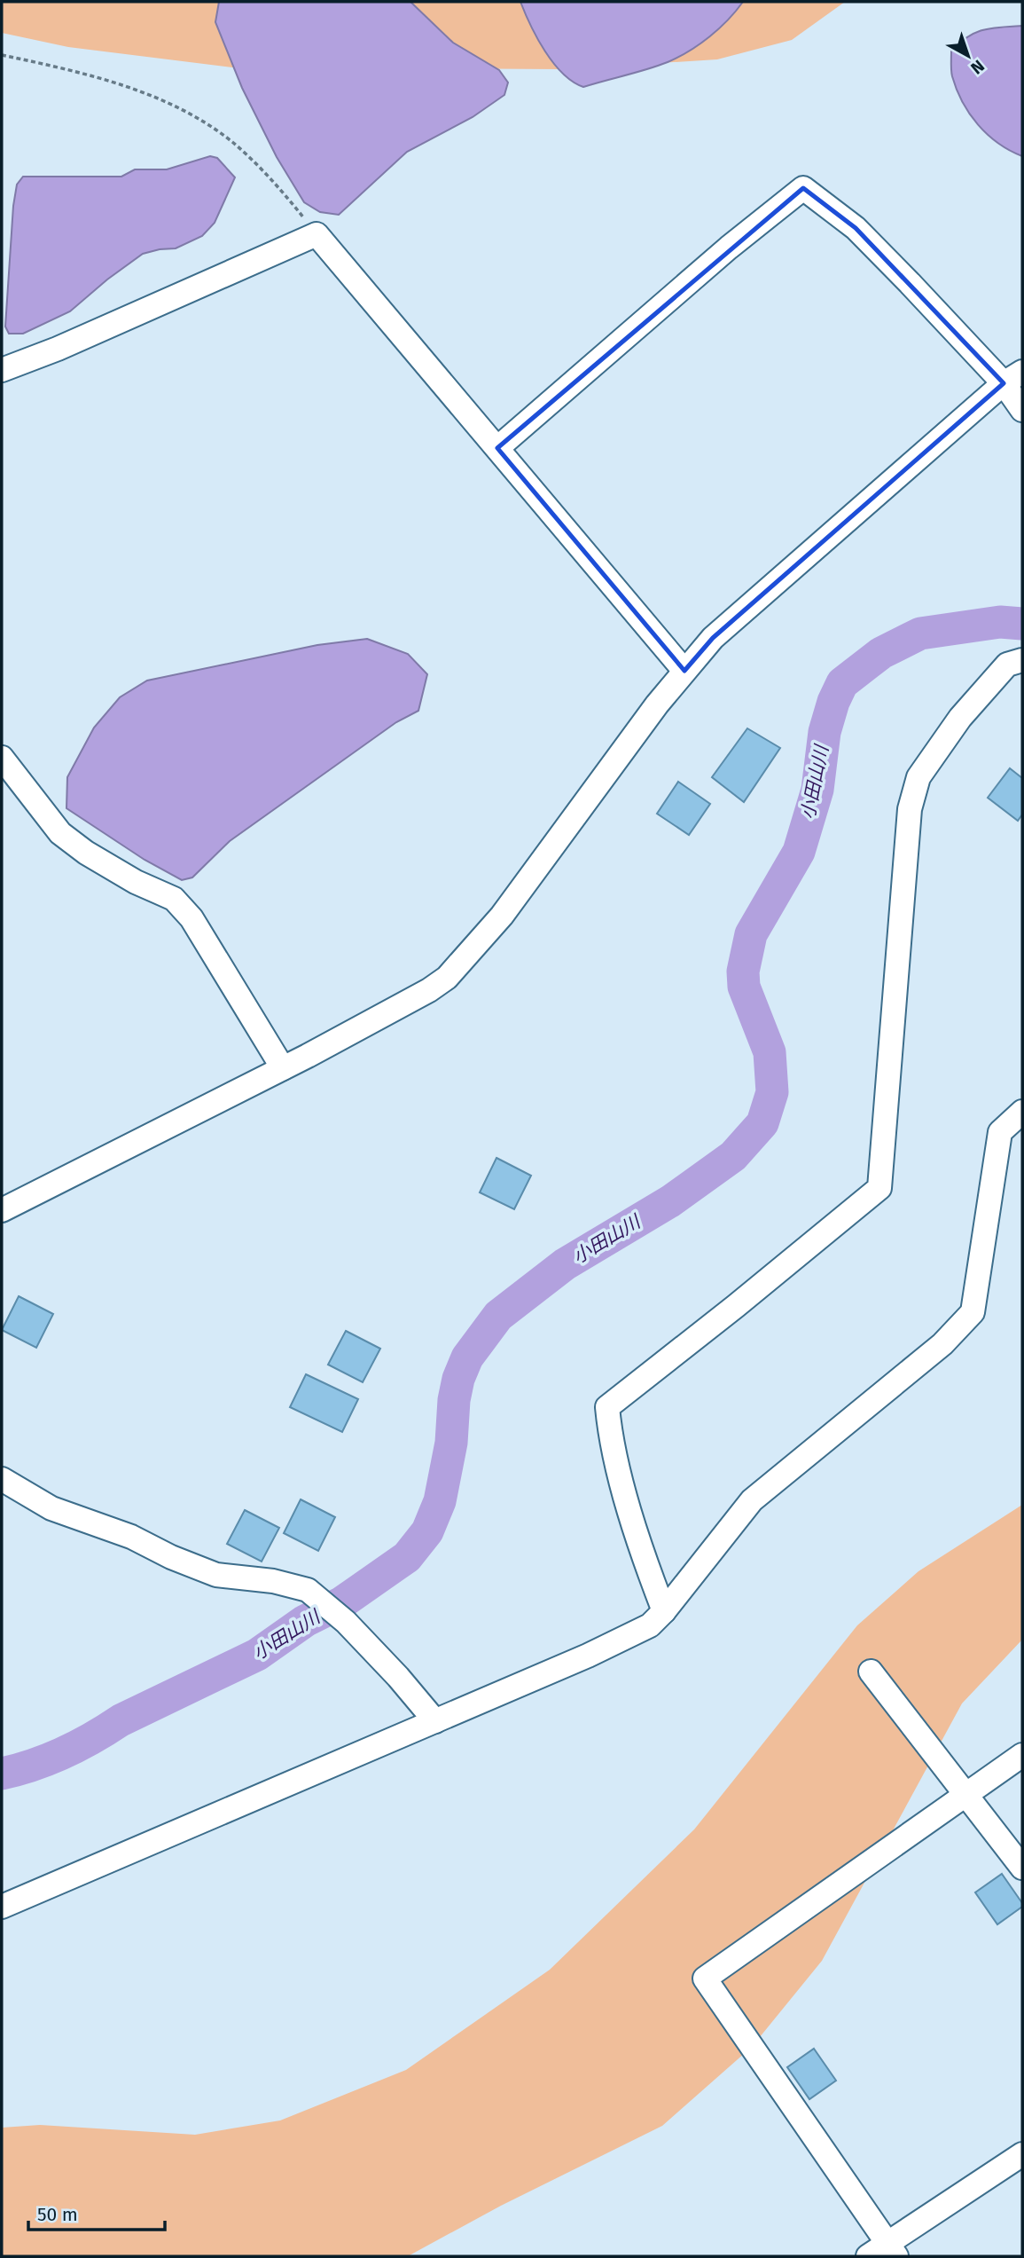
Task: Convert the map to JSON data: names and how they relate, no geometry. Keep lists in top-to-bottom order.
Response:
{
  "water": ["小田山川"],
  "scale_bar": "50 m",
  "north": "bottom right"
}
